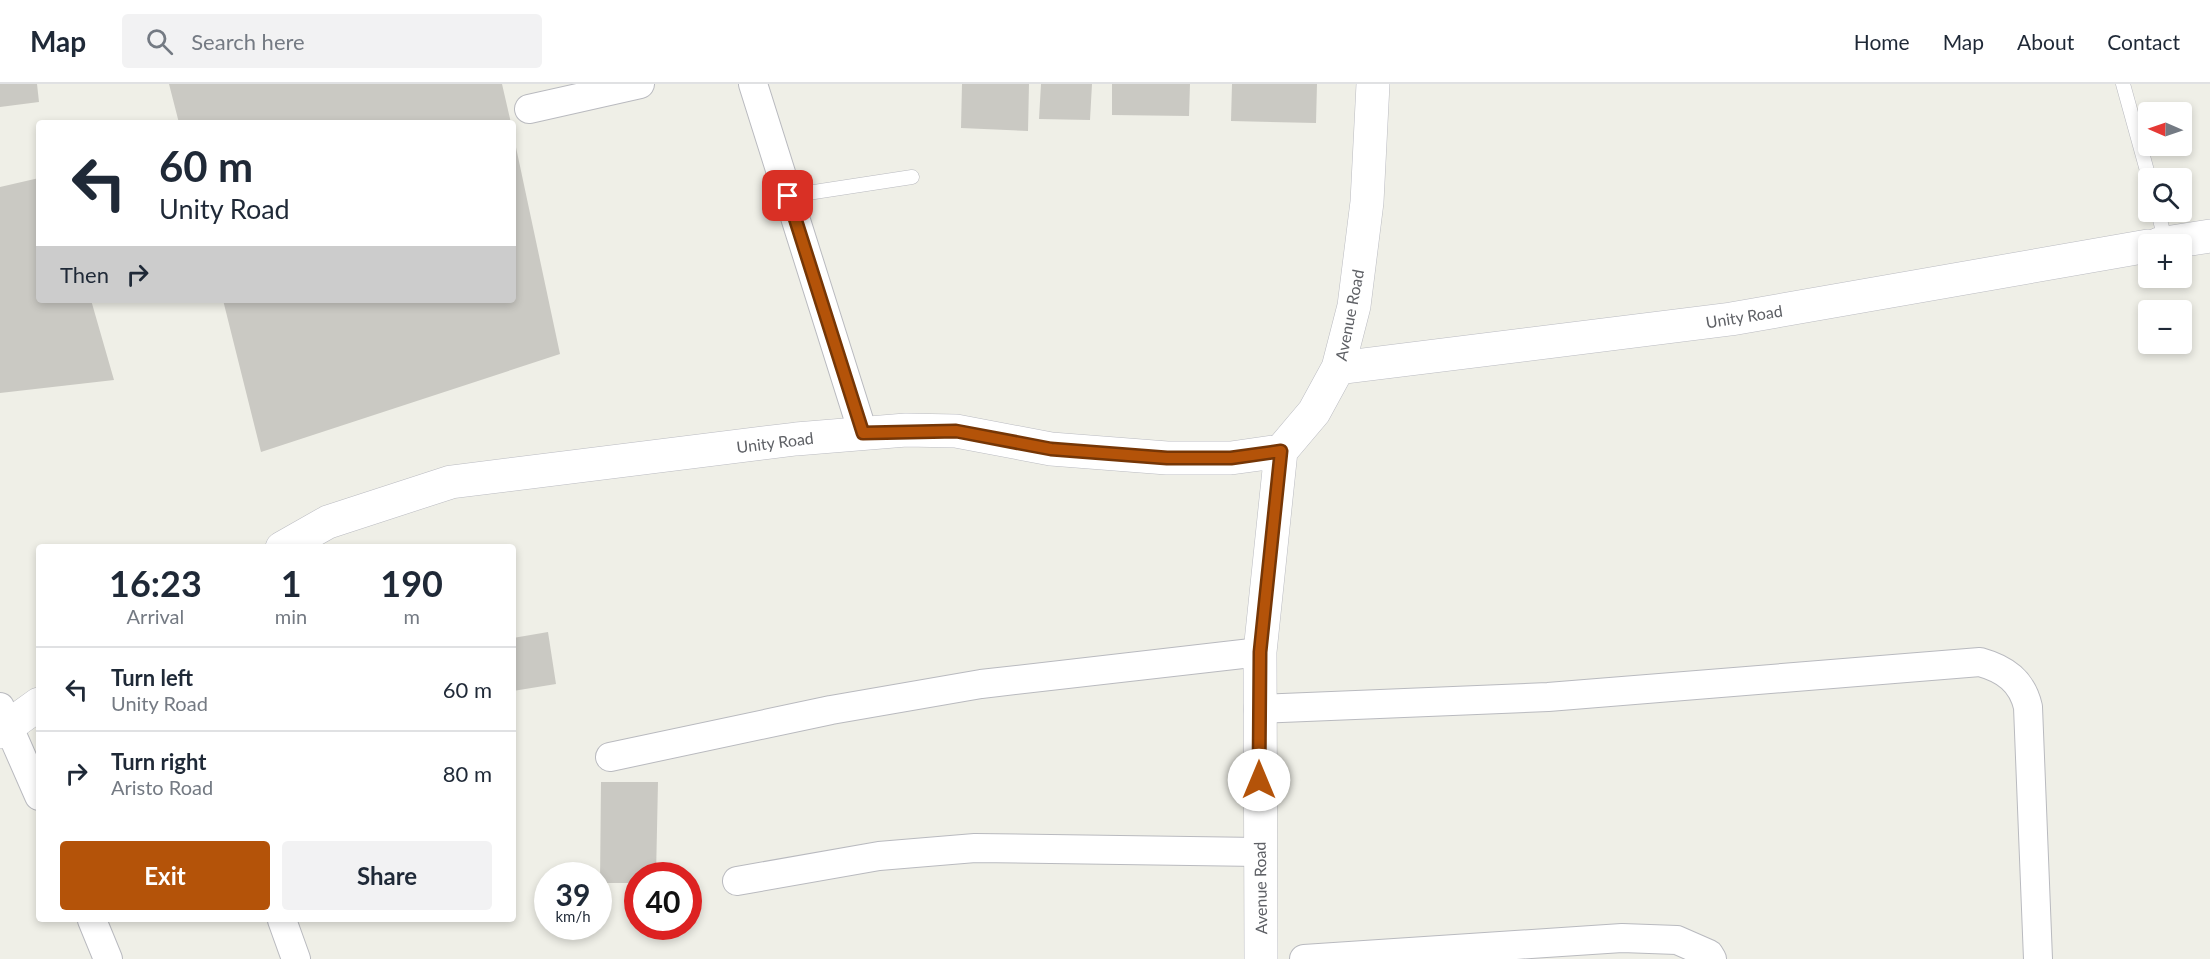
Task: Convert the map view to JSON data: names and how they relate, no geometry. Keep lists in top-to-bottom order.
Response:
{
  "streets": {
    "street": ["Avenue Road", "Unity Road"]
  },
  "crossings": [
    ["Avenue Road", "Unity Road"]
  ],
  "north": "left",
  "page": {
    "header": "Map",
    "search": "Search here",
    "nav": [
      "Home",
      "Map",
      "About",
      "Contact"
    ],
    "map_buttons": ["+", "−"],
    "turn": ["60 m", "Unity Road"],
    "then": "Then",
    "eta": [
      "16:23",
      "Arrival",
      "1",
      "min",
      "190",
      "m"
    ],
    "list": [
      {
        "name": "Turn left",
        "note": "Unity Road",
        "value": "60 m"
      },
      {
        "name": "Turn right",
        "note": "Aristo Road",
        "value": "80 m"
      }
    ],
    "buttons": ["Exit", "Share"],
    "speed": "39 km/h",
    "limit": "40"
  }
}
